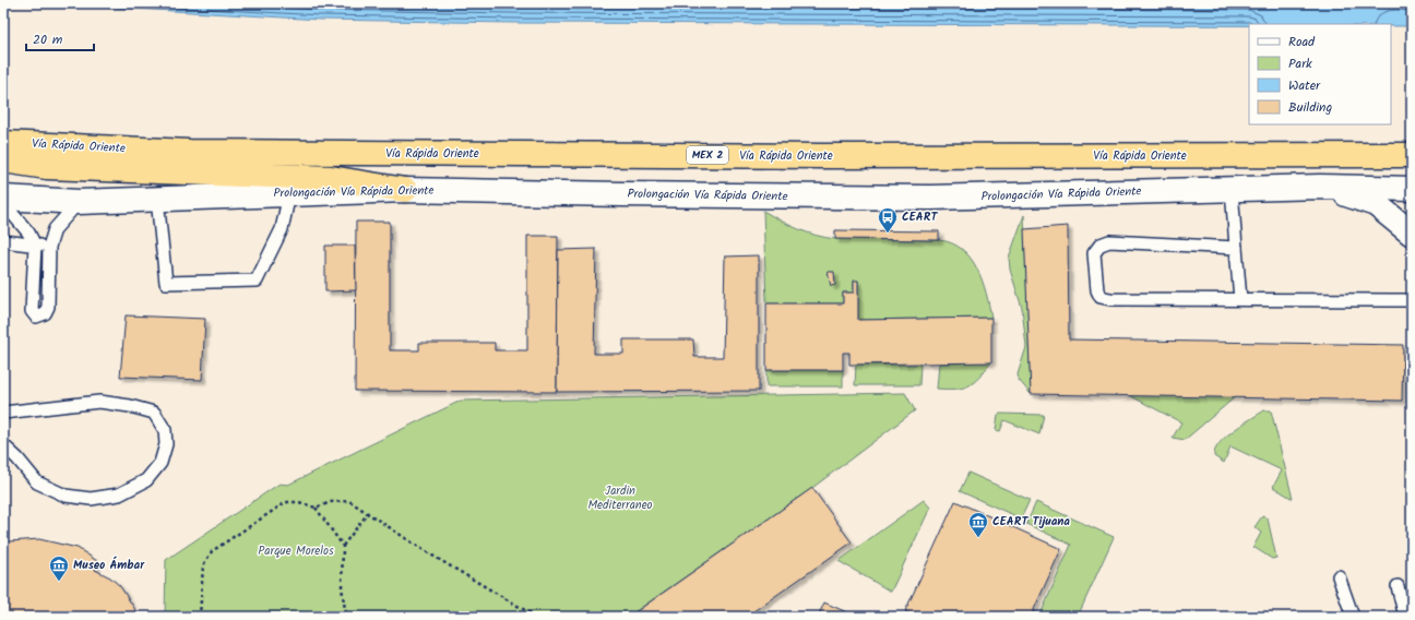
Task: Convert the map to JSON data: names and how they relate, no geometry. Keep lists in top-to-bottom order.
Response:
{
  "streets": {
    "highway": ["Vía Rápida Oriente", "MEX 2"],
    "main road": ["Prolongación Vía Rápida Oriente"]
  },
  "parks": ["Jardin Mediterraneo", "Parque Morelos"],
  "places": {
    "bus stop": ["CEART"],
    "museum": ["CEART Tijuana", "Museo Ámbar"]
  },
  "legend": [
    "Road",
    "Park",
    "Water",
    "Building"
  ],
  "scale_bar": "20 m"
}
